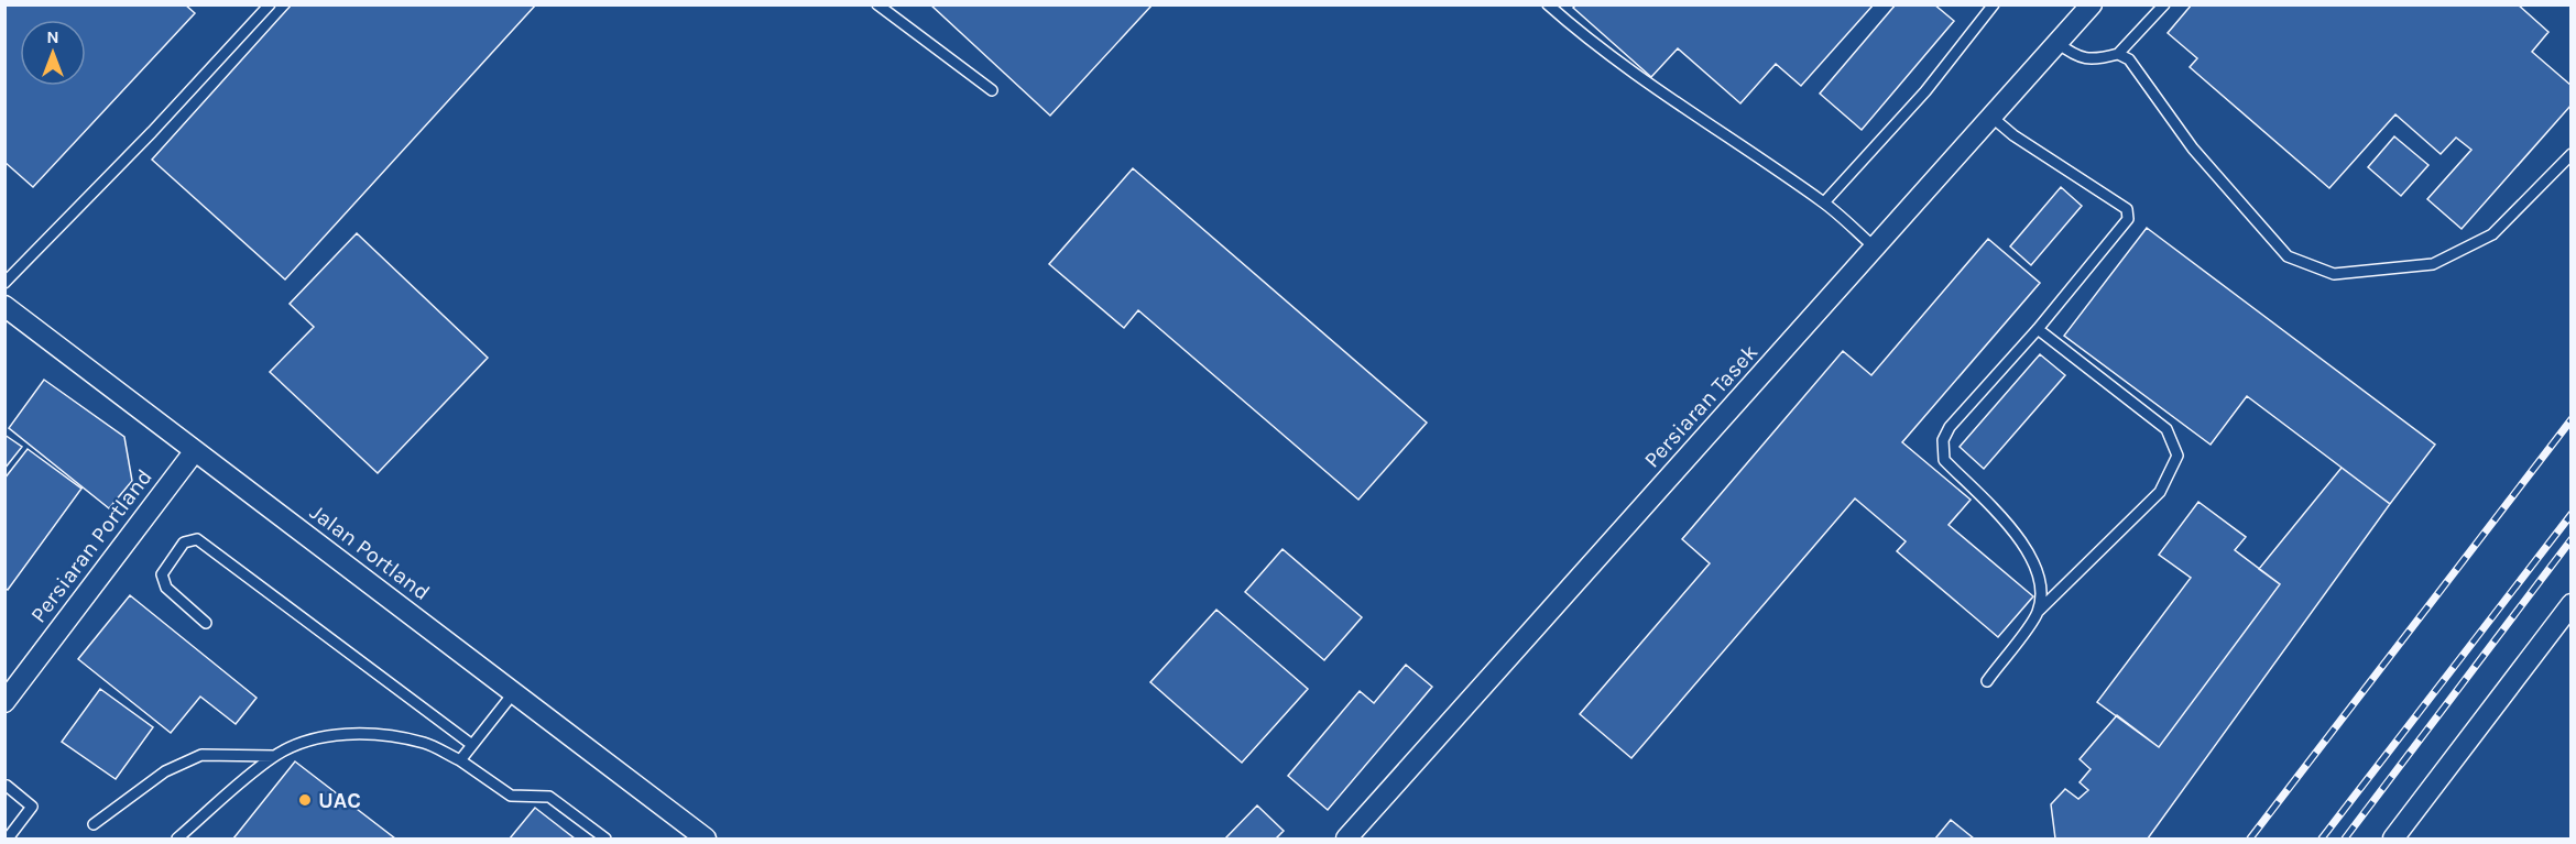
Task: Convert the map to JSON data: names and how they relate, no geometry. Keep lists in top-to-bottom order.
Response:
{
  "streets": {
    "street": ["Persiaran Tasek", "Persiaran Portland", "Jalan Portland"]
  },
  "crossings": [
    ["Persiaran Portland", "Jalan Portland"]
  ],
  "places": ["UAC"],
  "north": "top"
}
